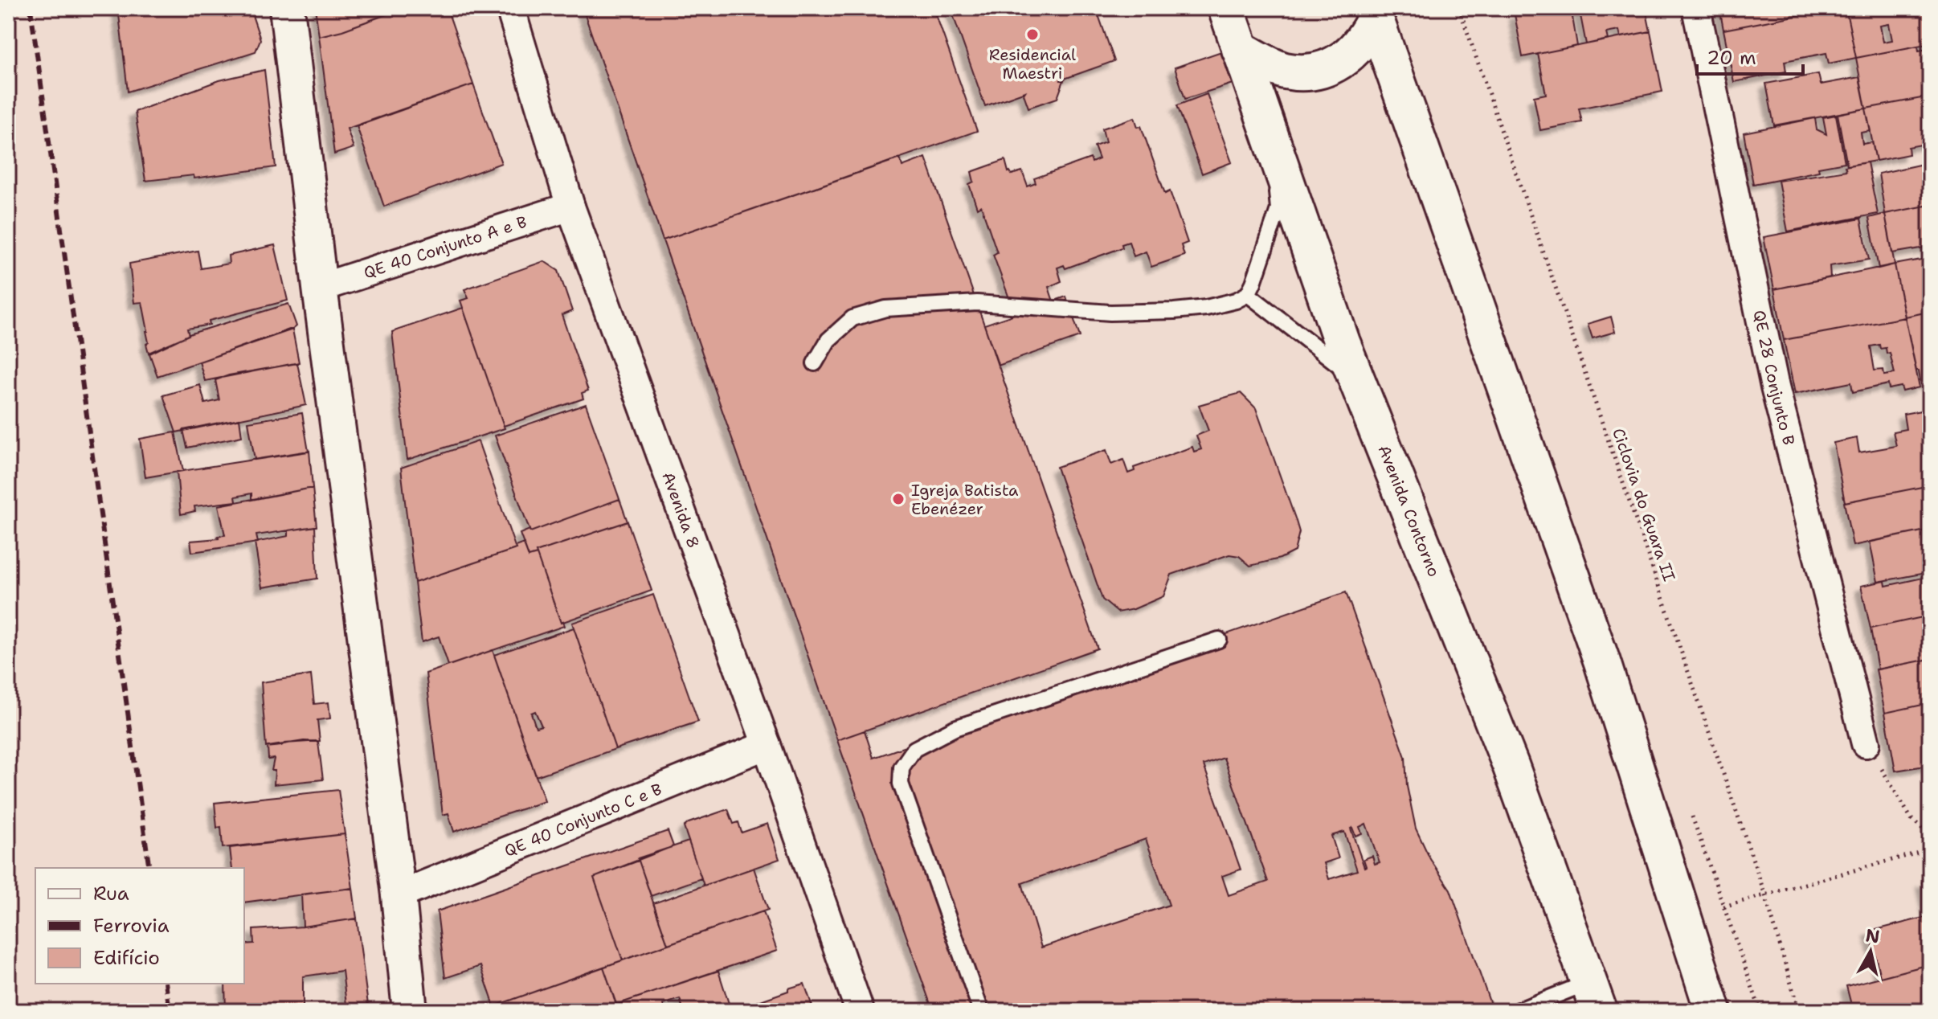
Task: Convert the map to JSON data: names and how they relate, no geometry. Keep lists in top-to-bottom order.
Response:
{
  "streets": {
    "main road": ["Avenida Contorno"],
    "street": [
      "QE 40 Conjunto A e B",
      "QE 28 Conjunto B",
      "Avenida 8",
      "QE 40 Conjunto C e B"
    ],
    "path": ["Ciclovia do Guara II"]
  },
  "crossings": [
    ["QE 40 Conjunto A e B", "Avenida 8"],
    ["Avenida 8", "QE 40 Conjunto C e B"]
  ],
  "places": ["Residencial Maestri", "Igreja Batista Ebenézer"],
  "legend": ["Rua", "Ferrovia", "Edifício"],
  "scale_bar": "20 m",
  "north": "top"
}
